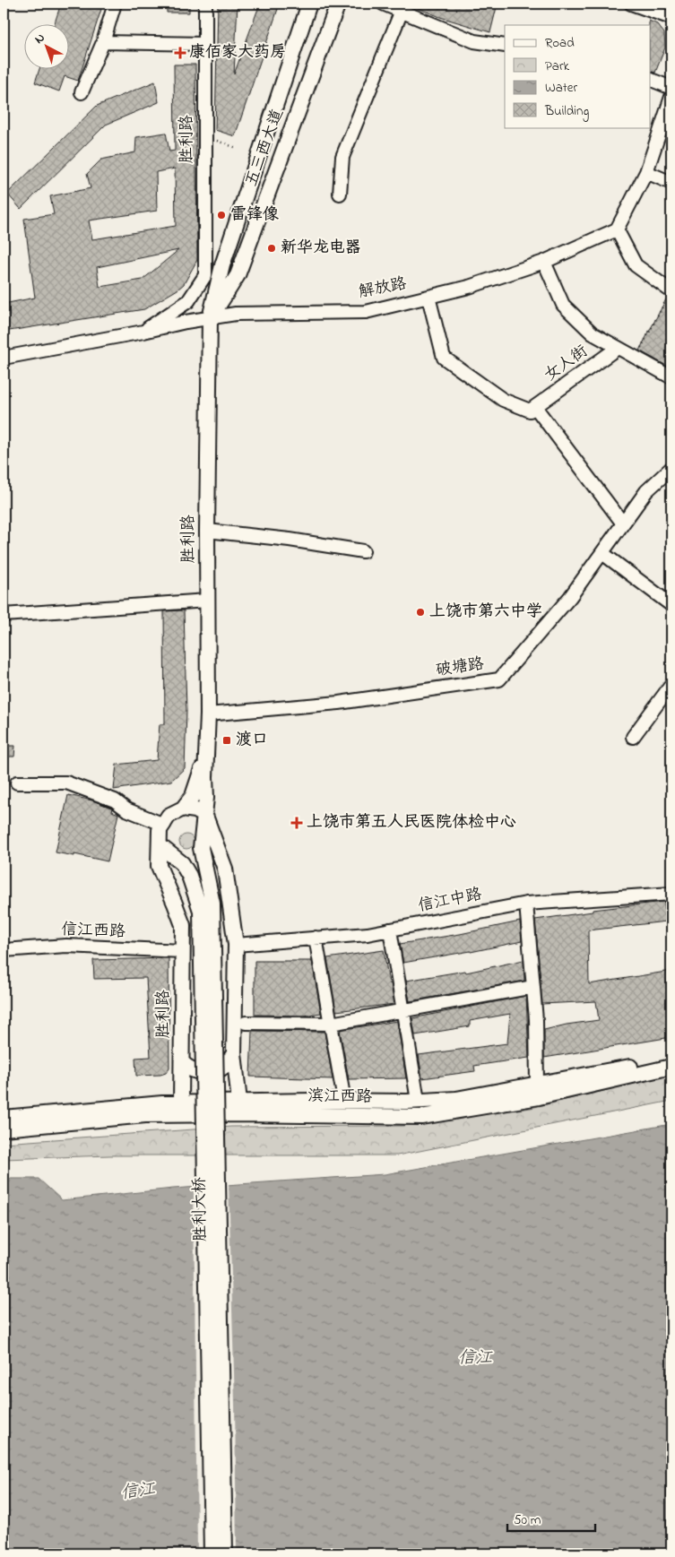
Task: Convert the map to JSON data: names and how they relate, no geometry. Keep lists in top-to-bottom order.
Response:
{
  "streets": {
    "main road": [
      "胜利路",
      "五三西大道",
      "滨江西路",
      "胜利大桥"
    ],
    "street": [
      "解放路",
      "女人街",
      "破塘路",
      "信江中路",
      "信江西路"
    ]
  },
  "crossings": [
    ["胜利路", "五三西大道"],
    ["胜利路", "解放路"],
    ["胜利路", "破塘路"],
    ["胜利路", "信江西路"],
    ["胜利路", "滨江西路"],
    ["胜利路", "胜利大桥"],
    ["五三西大道", "解放路"]
  ],
  "water": ["信江"],
  "places": {
    "health": ["康佰家大药房", "上饶市第五人民医院体检中心"],
    "other": ["雷锋像", "新华龙电器", "上饶市第六中学"],
    "transit": ["渡口"]
  },
  "legend": [
    "Road",
    "Park",
    "Water",
    "Building"
  ],
  "scale_bar": "50 m",
  "north": "top left"
}
